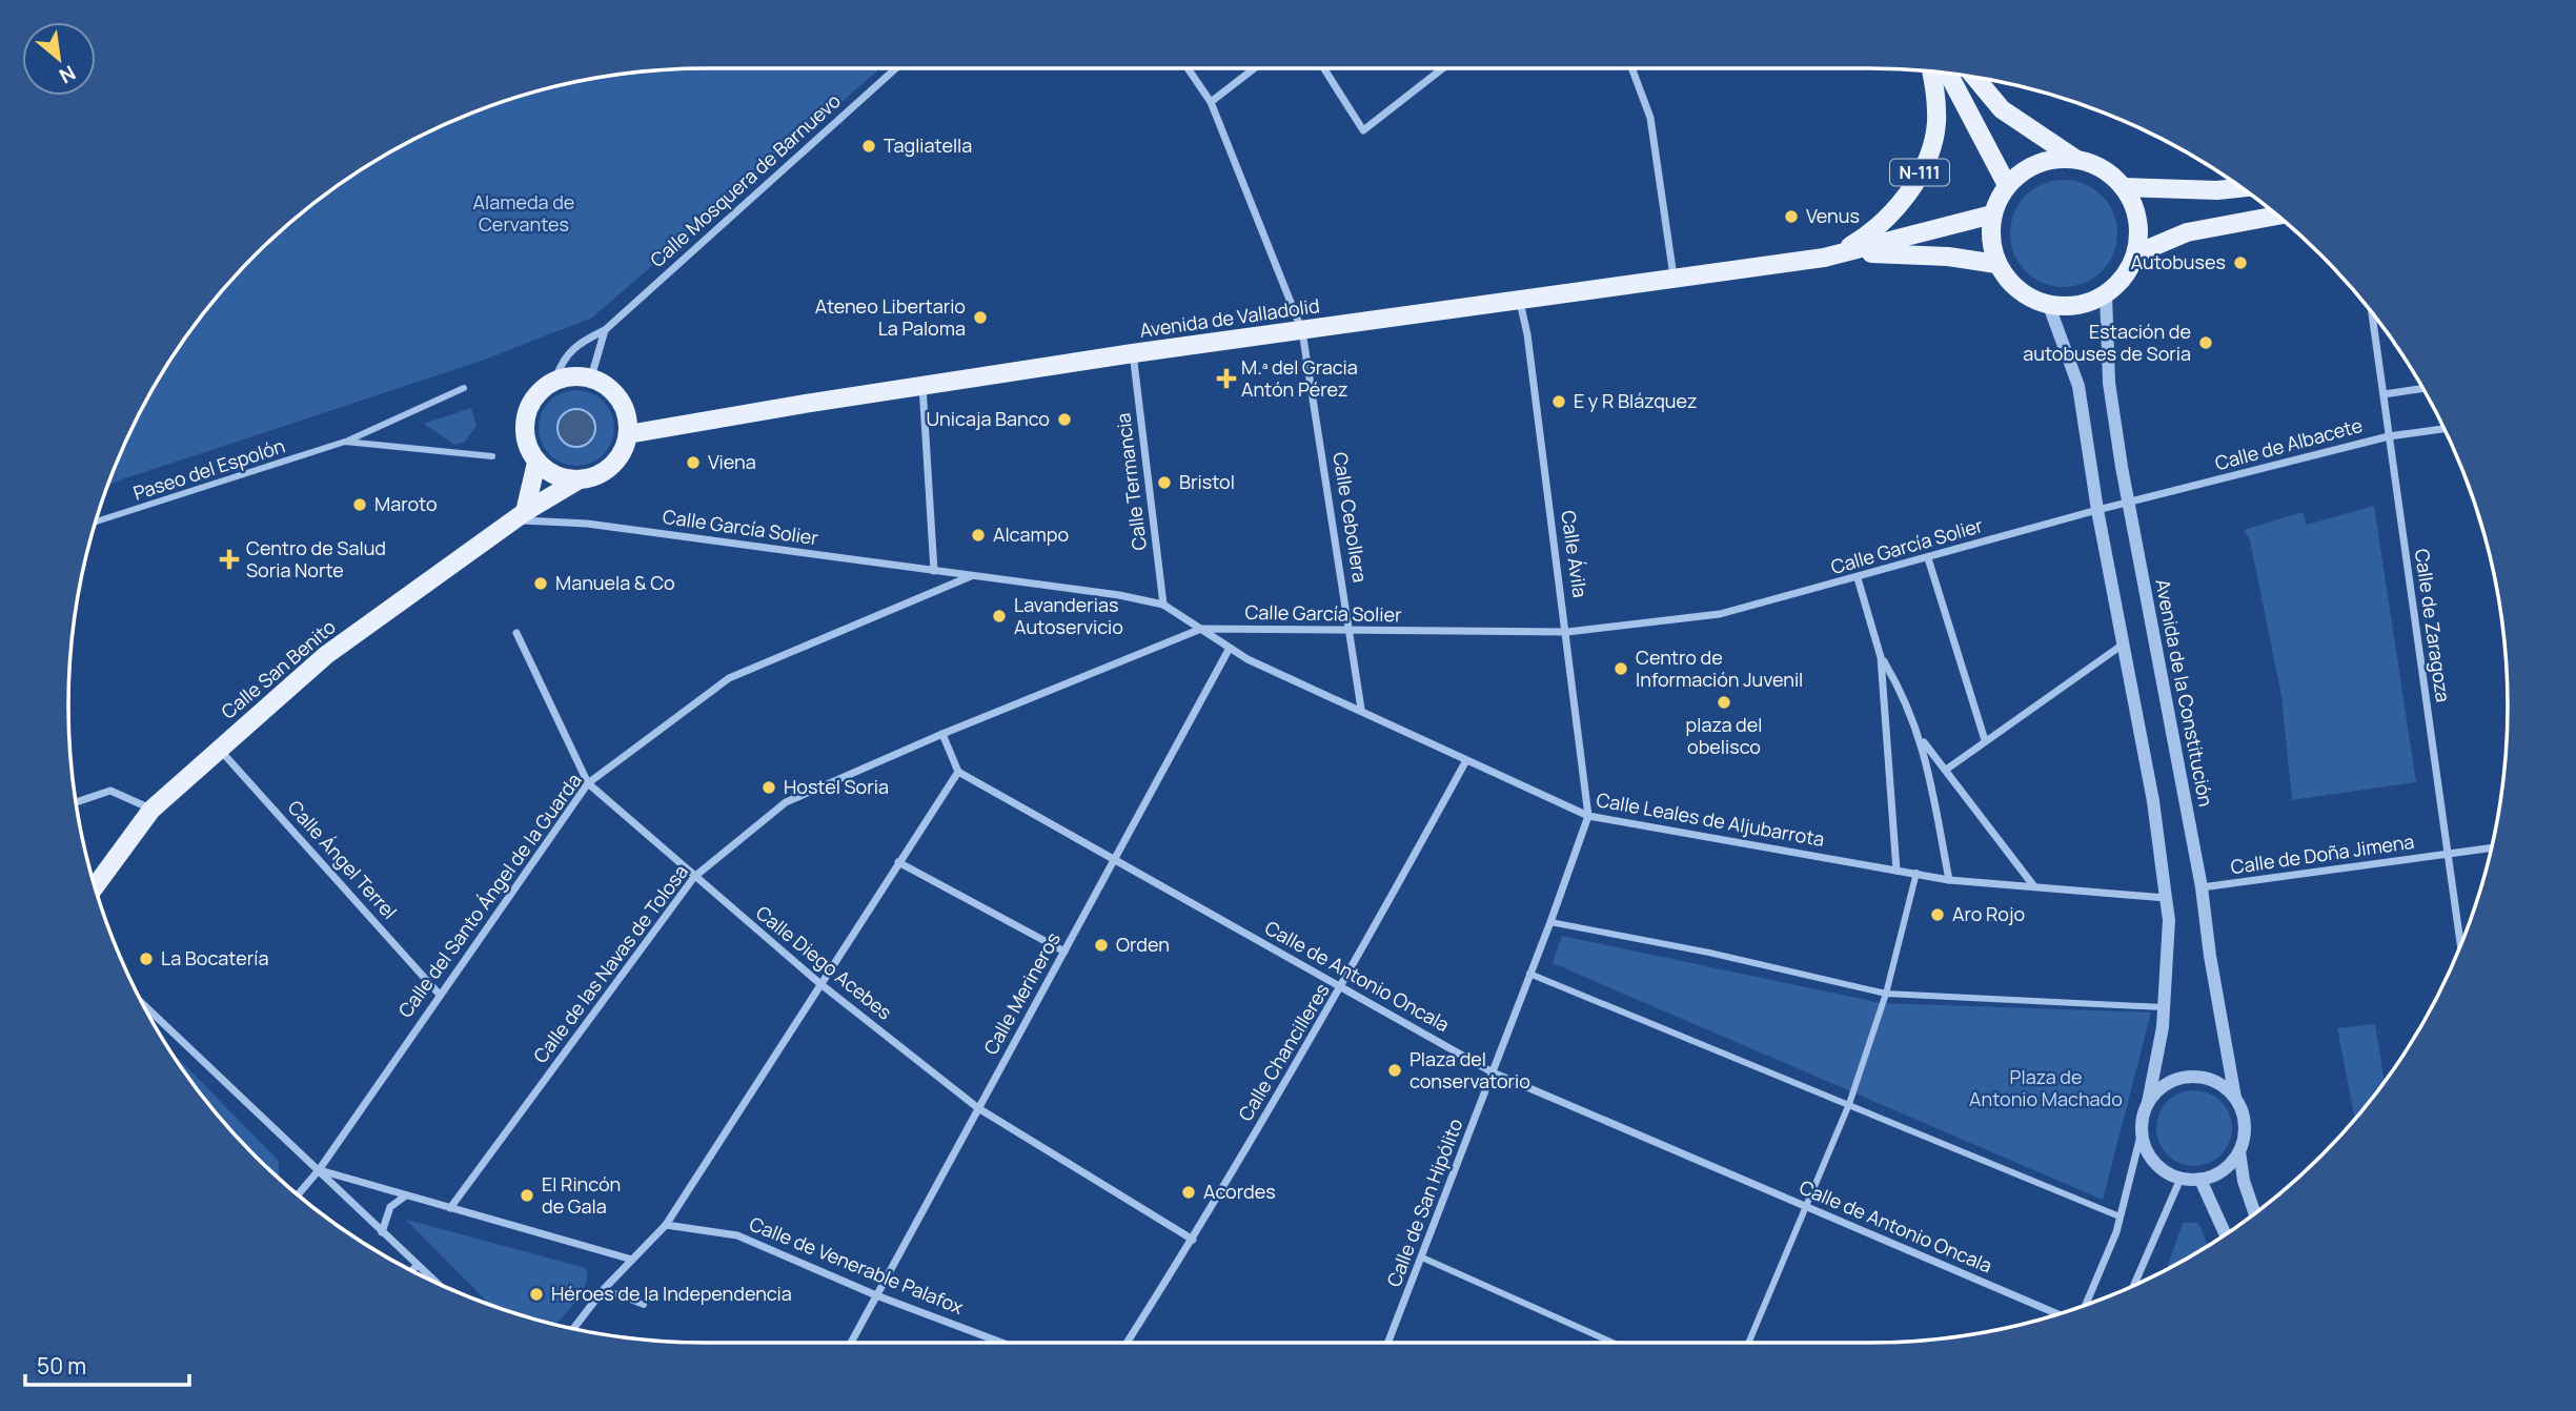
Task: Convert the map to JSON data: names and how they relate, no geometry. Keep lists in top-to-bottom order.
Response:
{
  "streets": {
    "main road": ["N-111", "Avenida de Valladolid", "Calle San Benito"],
    "street": [
      "Calle Mosquera de Barnuevo",
      "Calle de Albacete",
      "Paseo del Espolón",
      "Calle Termancia",
      "Calle Cebollera",
      "Calle García Solier",
      "Calle Ávila",
      "Calle de Zaragoza",
      "Avenida de la Constitución",
      "Calle Leales de Aljubarrota",
      "Calle de Doña Jimena",
      "Calle Ángel Terrel",
      "Calle del Santo Ángel de la Guarda",
      "Calle Diego Acebes",
      "Calle de las Navas de Tolosa",
      "Calle de Antonio Oncala",
      "Calle Merineros",
      "Calle Chancilleres",
      "Calle de San Hipólito",
      "Calle de Venerable Palafox"
    ]
  },
  "crossings": [
    ["N-111", "Avenida de Valladolid"],
    ["Calle Mosquera de Barnuevo", "Avenida de Valladolid"],
    ["Calle Mosquera de Barnuevo", "Calle San Benito"],
    ["Avenida de Valladolid", "Calle Termancia"],
    ["Avenida de Valladolid", "Calle Cebollera"],
    ["Avenida de Valladolid", "Calle Ávila"],
    ["Avenida de Valladolid", "Calle San Benito"],
    ["Calle de Albacete", "Calle García Solier"],
    ["Calle de Albacete", "Calle de Zaragoza"],
    ["Calle de Albacete", "Avenida de la Constitución"],
    ["Calle Termancia", "Calle García Solier"],
    ["Calle Cebollera", "Calle García Solier"],
    ["Calle Cebollera", "Calle Leales de Aljubarrota"],
    ["Calle García Solier", "Calle Ávila"],
    ["Calle García Solier", "Calle San Benito"],
    ["Calle García Solier", "Avenida de la Constitución"],
    ["Calle García Solier", "Calle Leales de Aljubarrota"],
    ["Calle García Solier", "Calle del Santo Ángel de la Guarda"],
    ["Calle García Solier", "Calle de las Navas de Tolosa"],
    ["Calle Ávila", "Calle Leales de Aljubarrota"],
    ["Calle Ávila", "Calle de San Hipólito"],
    ["Calle de Zaragoza", "Calle de Doña Jimena"],
    ["Calle San Benito", "Calle Ángel Terrel"],
    ["Avenida de la Constitución", "Calle de Doña Jimena"],
    ["Calle Leales de Aljubarrota", "Calle de las Navas de Tolosa"],
    ["Calle Leales de Aljubarrota", "Calle Merineros"],
    ["Calle Leales de Aljubarrota", "Calle Chancilleres"],
    ["Calle Leales de Aljubarrota", "Calle de San Hipólito"],
    ["Calle Ángel Terrel", "Calle del Santo Ángel de la Guarda"],
    ["Calle del Santo Ángel de la Guarda", "Calle Diego Acebes"],
    ["Calle Diego Acebes", "Calle de las Navas de Tolosa"],
    ["Calle Diego Acebes", "Calle Merineros"],
    ["Calle Diego Acebes", "Calle Chancilleres"],
    ["Calle de Antonio Oncala", "Calle Merineros"],
    ["Calle de Antonio Oncala", "Calle Chancilleres"],
    ["Calle de Antonio Oncala", "Calle de San Hipólito"],
    ["Calle Merineros", "Calle de Venerable Palafox"]
  ],
  "parks": ["Alameda de Cervantes", "Plaza de Antonio Machado"],
  "places": {
    "other": [
      "Tagliatella",
      "Venus",
      "Autobuses",
      "Ateneo Libertario La Paloma",
      "Estación de autobuses de Soria",
      "E y R Blázquez",
      "Unicaja Banco",
      "Viena",
      "Bristol",
      "Maroto",
      "Alcampo",
      "Manuela & Co",
      "Lavanderias Autoservicio",
      "Centro de Información Juvenil",
      "plaza del obelisco",
      "Hostel Soria",
      "Aro Rojo",
      "Orden",
      "La Bocatería",
      "Plaza del conservatorio",
      "Acordes",
      "El Rincón de Gala",
      "Héroes de la Independencia"
    ],
    "health": ["M.ª del Gracia Antón Pérez", "Centro de Salud Soria Norte"]
  },
  "scale_bar": "50 m",
  "north": "bottom right"
}
